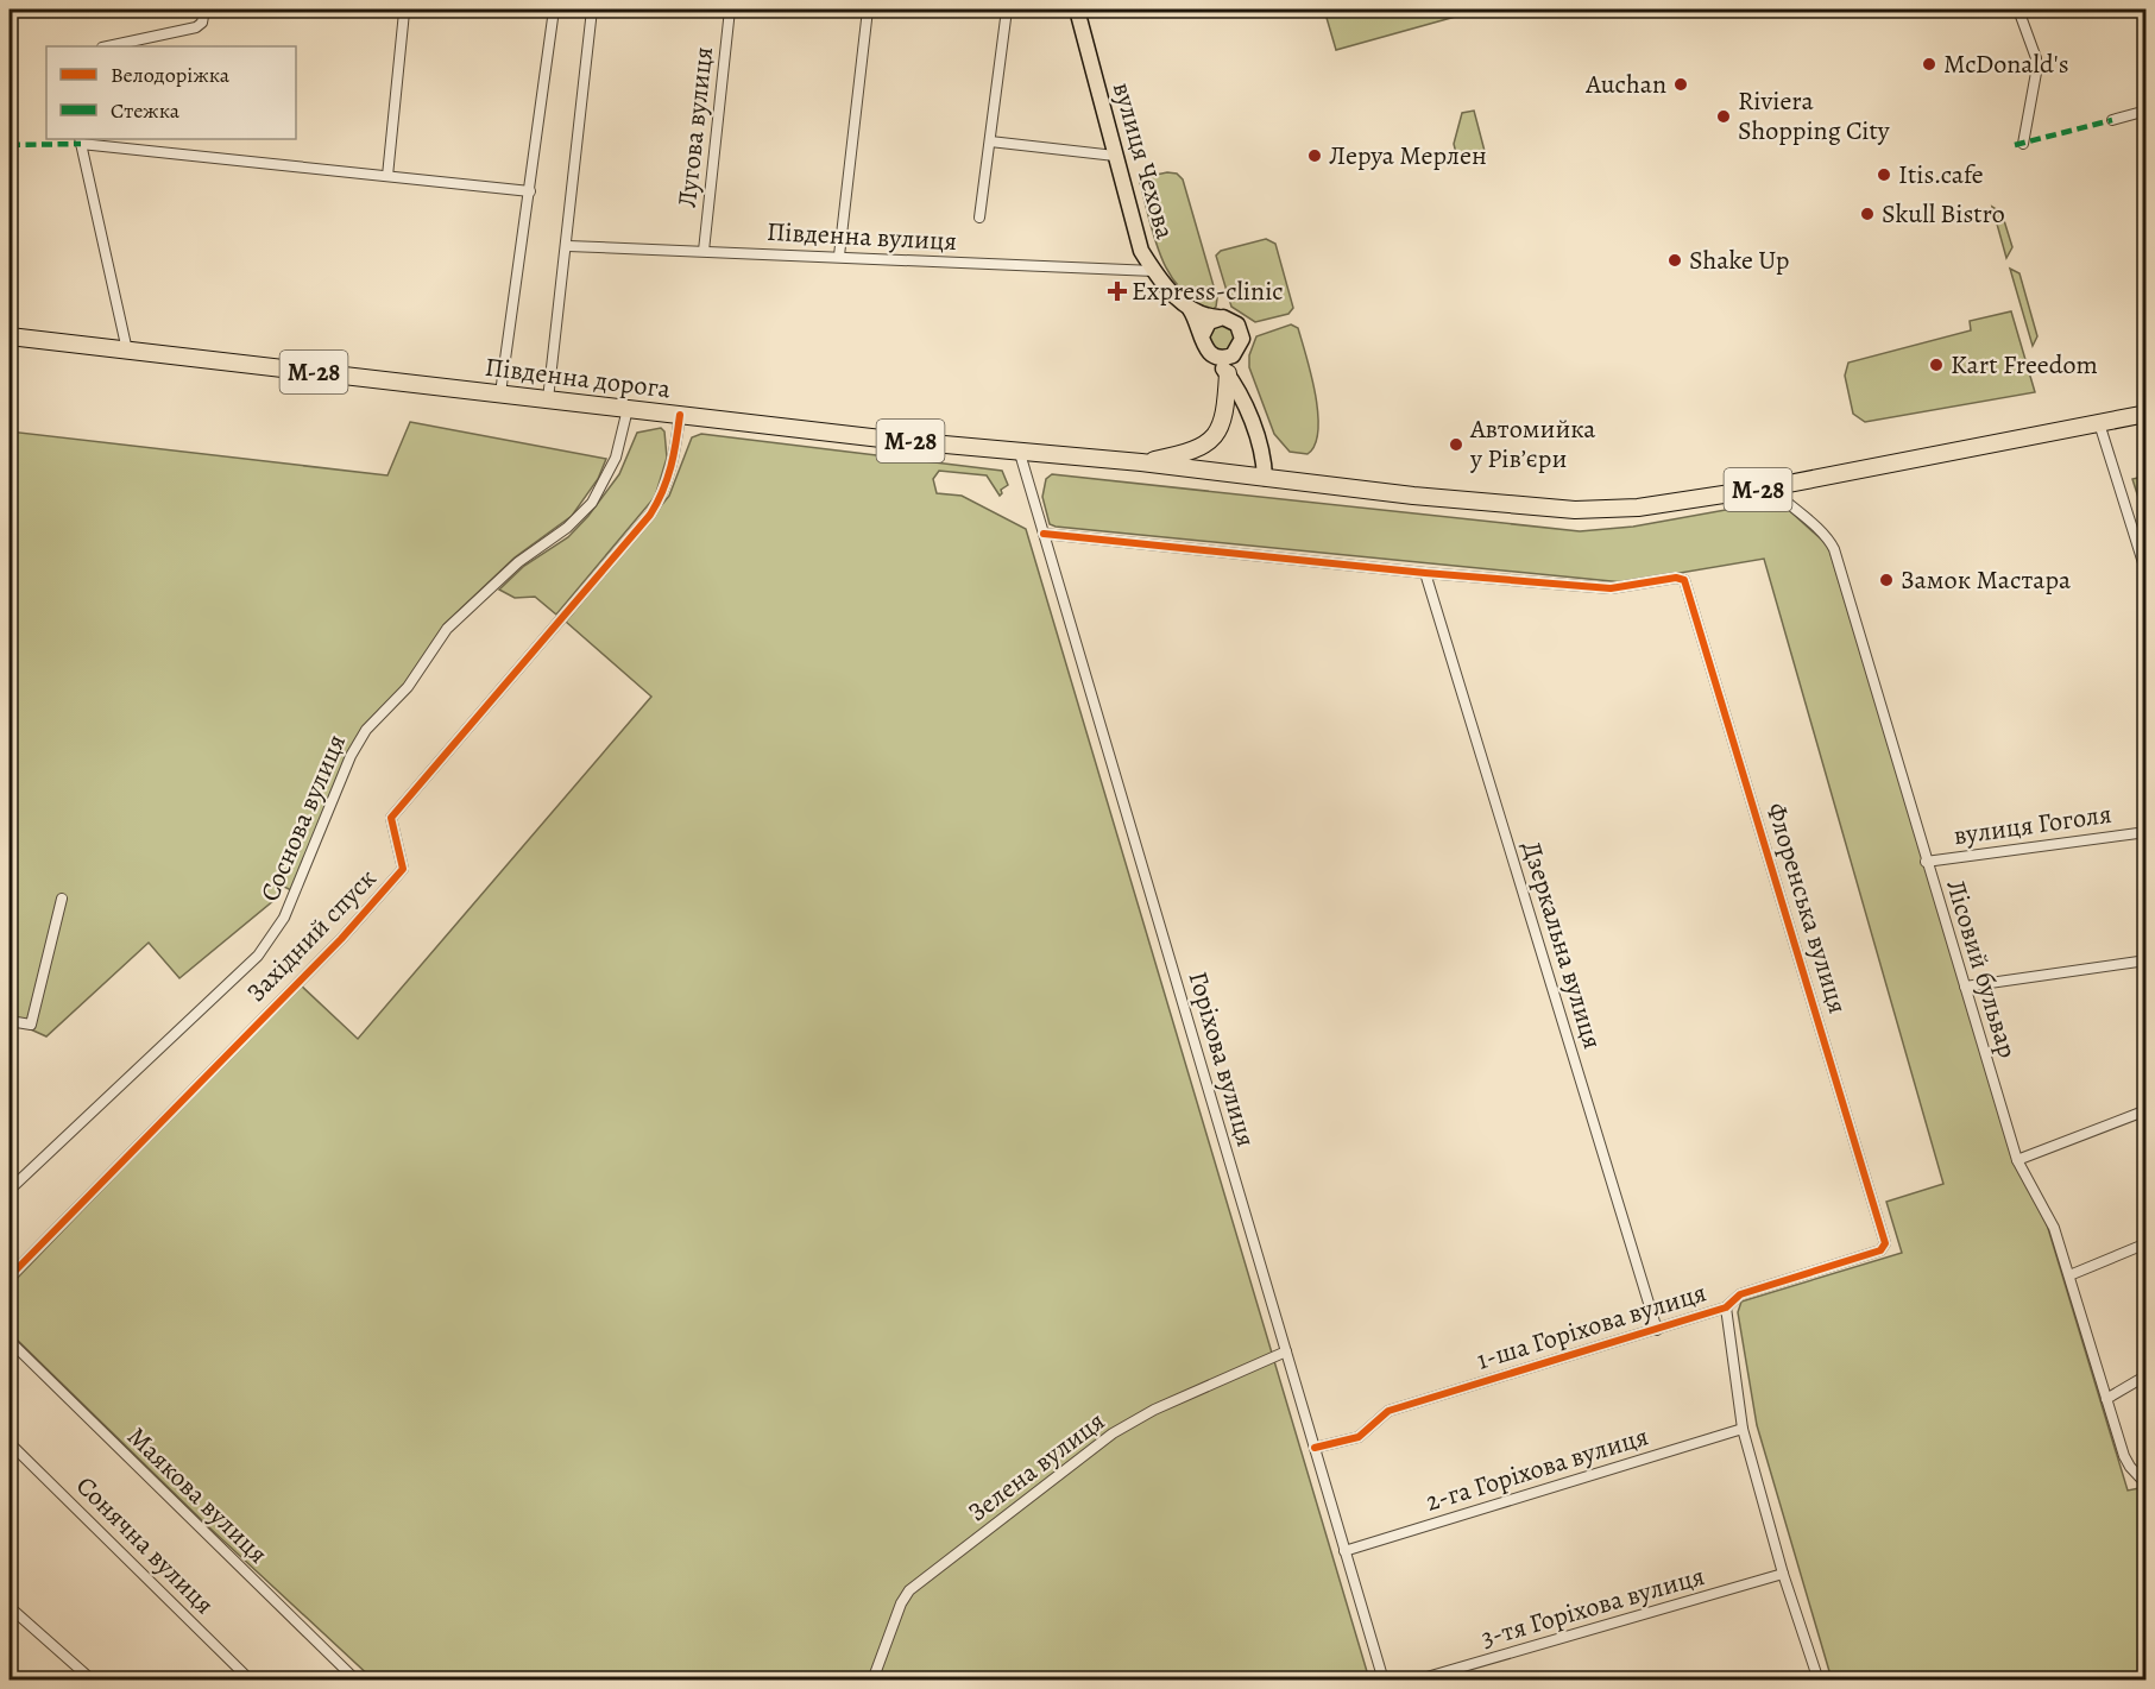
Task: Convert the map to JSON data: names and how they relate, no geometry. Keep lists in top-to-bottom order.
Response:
{
  "streets": {
    "highway": ["М-28", "Південна дорога"],
    "main road": ["вулиця Чехова"],
    "street": [
      "Лугова вулиця",
      "Південна вулиця",
      "Соснова вулиця",
      "вулиця Гоголя",
      "Флоренська вулиця",
      "Західний спуск",
      "Дзеркальна вулиця",
      "Лісовий бульвар",
      "Горіхова вулиця",
      "1-ша Горіхова вулиця",
      "Зелена вулиця",
      "2-га Горіхова вулиця",
      "Маякова вулиця",
      "Сонячна вулиця",
      "3-тя Горіхова вулиця"
    ]
  },
  "crossings": [
    ["Лугова вулиця", "Південна вулиця"],
    ["вулиця Чехова", "Південна вулиця"],
    ["М-28", "Південна дорога"],
    ["М-28", "Лісовий бульвар"],
    ["Південна дорога", "Соснова вулиця"],
    ["Південна дорога", "Західний спуск"],
    ["Південна дорога", "Горіхова вулиця"],
    ["вулиця Гоголя", "Лісовий бульвар"],
    ["Флоренська вулиця", "Дзеркальна вулиця"],
    ["Флоренська вулиця", "1-ша Горіхова вулиця"],
    ["Дзеркальна вулиця", "1-ша Горіхова вулиця"],
    ["Горіхова вулиця", "1-ша Горіхова вулиця"],
    ["Горіхова вулиця", "Зелена вулиця"],
    ["Горіхова вулиця", "2-га Горіхова вулиця"]
  ],
  "places": {
    "other": [
      "McDonald's",
      "Auchan",
      "Riviera Shopping City",
      "Леруа Мерлен",
      "Itis.cafe",
      "Skull Bistro",
      "Shake Up",
      "Kart Freedom",
      "Автомийка у Рівʼєри",
      "Замок Мастара"
    ],
    "health": ["Express-clinic"]
  },
  "legend": ["Велодоріжка", "Стежка"]
}
